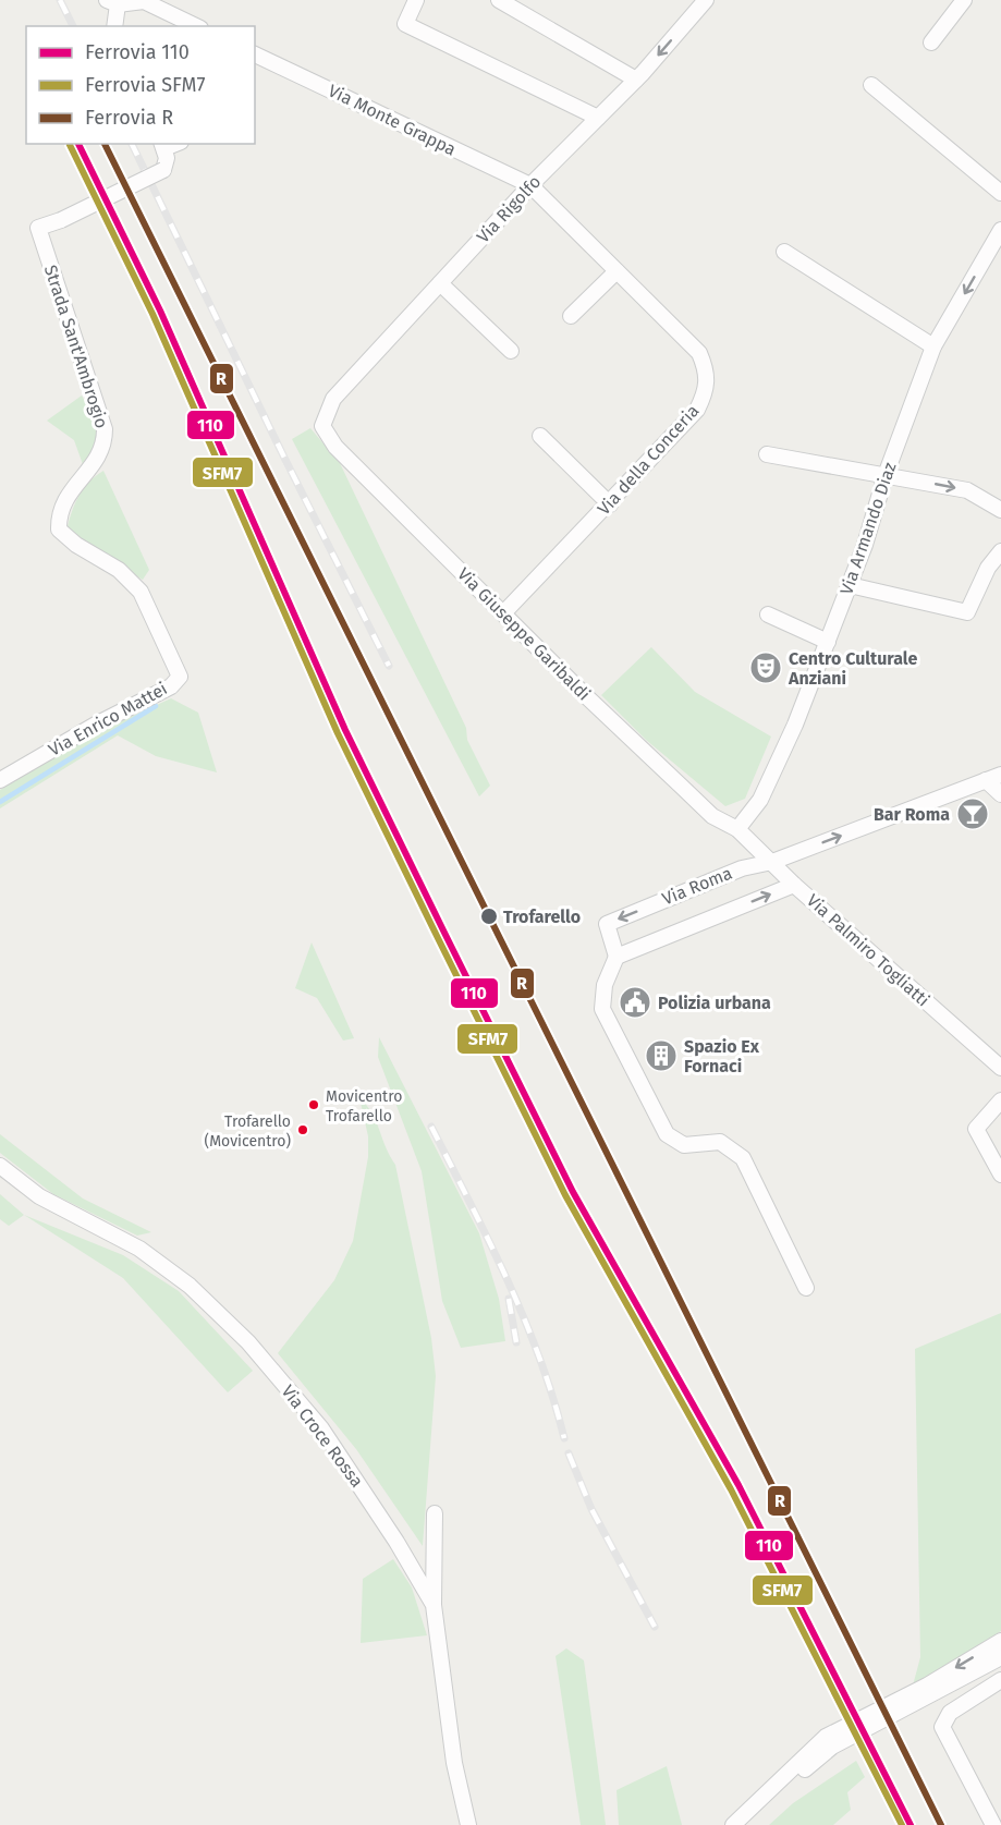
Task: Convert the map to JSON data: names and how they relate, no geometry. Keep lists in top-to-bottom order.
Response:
{
  "streets": {
    "street": [
      "Via Monte Grappa",
      "Via Rigolfo",
      "Strada Sant'Ambrogio",
      "Via della Conceria",
      "Via Armando Diaz",
      "Via Giuseppe Garibaldi",
      "Via Enrico Mattei",
      "Via Roma",
      "Via Palmiro Togliatti",
      "Via Croce Rossa"
    ]
  },
  "crossings": [
    ["Via Monte Grappa", "Via Rigolfo"],
    ["Via Monte Grappa", "Via della Conceria"],
    ["Via Rigolfo", "Via della Conceria"],
    ["Via Rigolfo", "Via Giuseppe Garibaldi"],
    ["Strada Sant'Ambrogio", "Via Enrico Mattei"],
    ["Via della Conceria", "Via Giuseppe Garibaldi"],
    ["Via Armando Diaz", "Via Giuseppe Garibaldi"],
    ["Via Armando Diaz", "Via Palmiro Togliatti"],
    ["Via Giuseppe Garibaldi", "Via Palmiro Togliatti"],
    ["Via Roma", "Via Palmiro Togliatti"]
  ],
  "places": {
    "theatre": ["Centro Culturale Anziani"],
    "bar": ["Bar Roma"],
    "other": ["Trofarello", "Movicentro Trofarello", "Trofarello (Movicentro)"],
    "public building": ["Polizia urbana"],
    "building": ["Spazio Ex Fornaci"]
  },
  "lines": ["rail line 110", "rail line R", "rail line SFM7"],
  "legend": ["Ferrovia 110", "Ferrovia SFM7", "Ferrovia R"]
}
